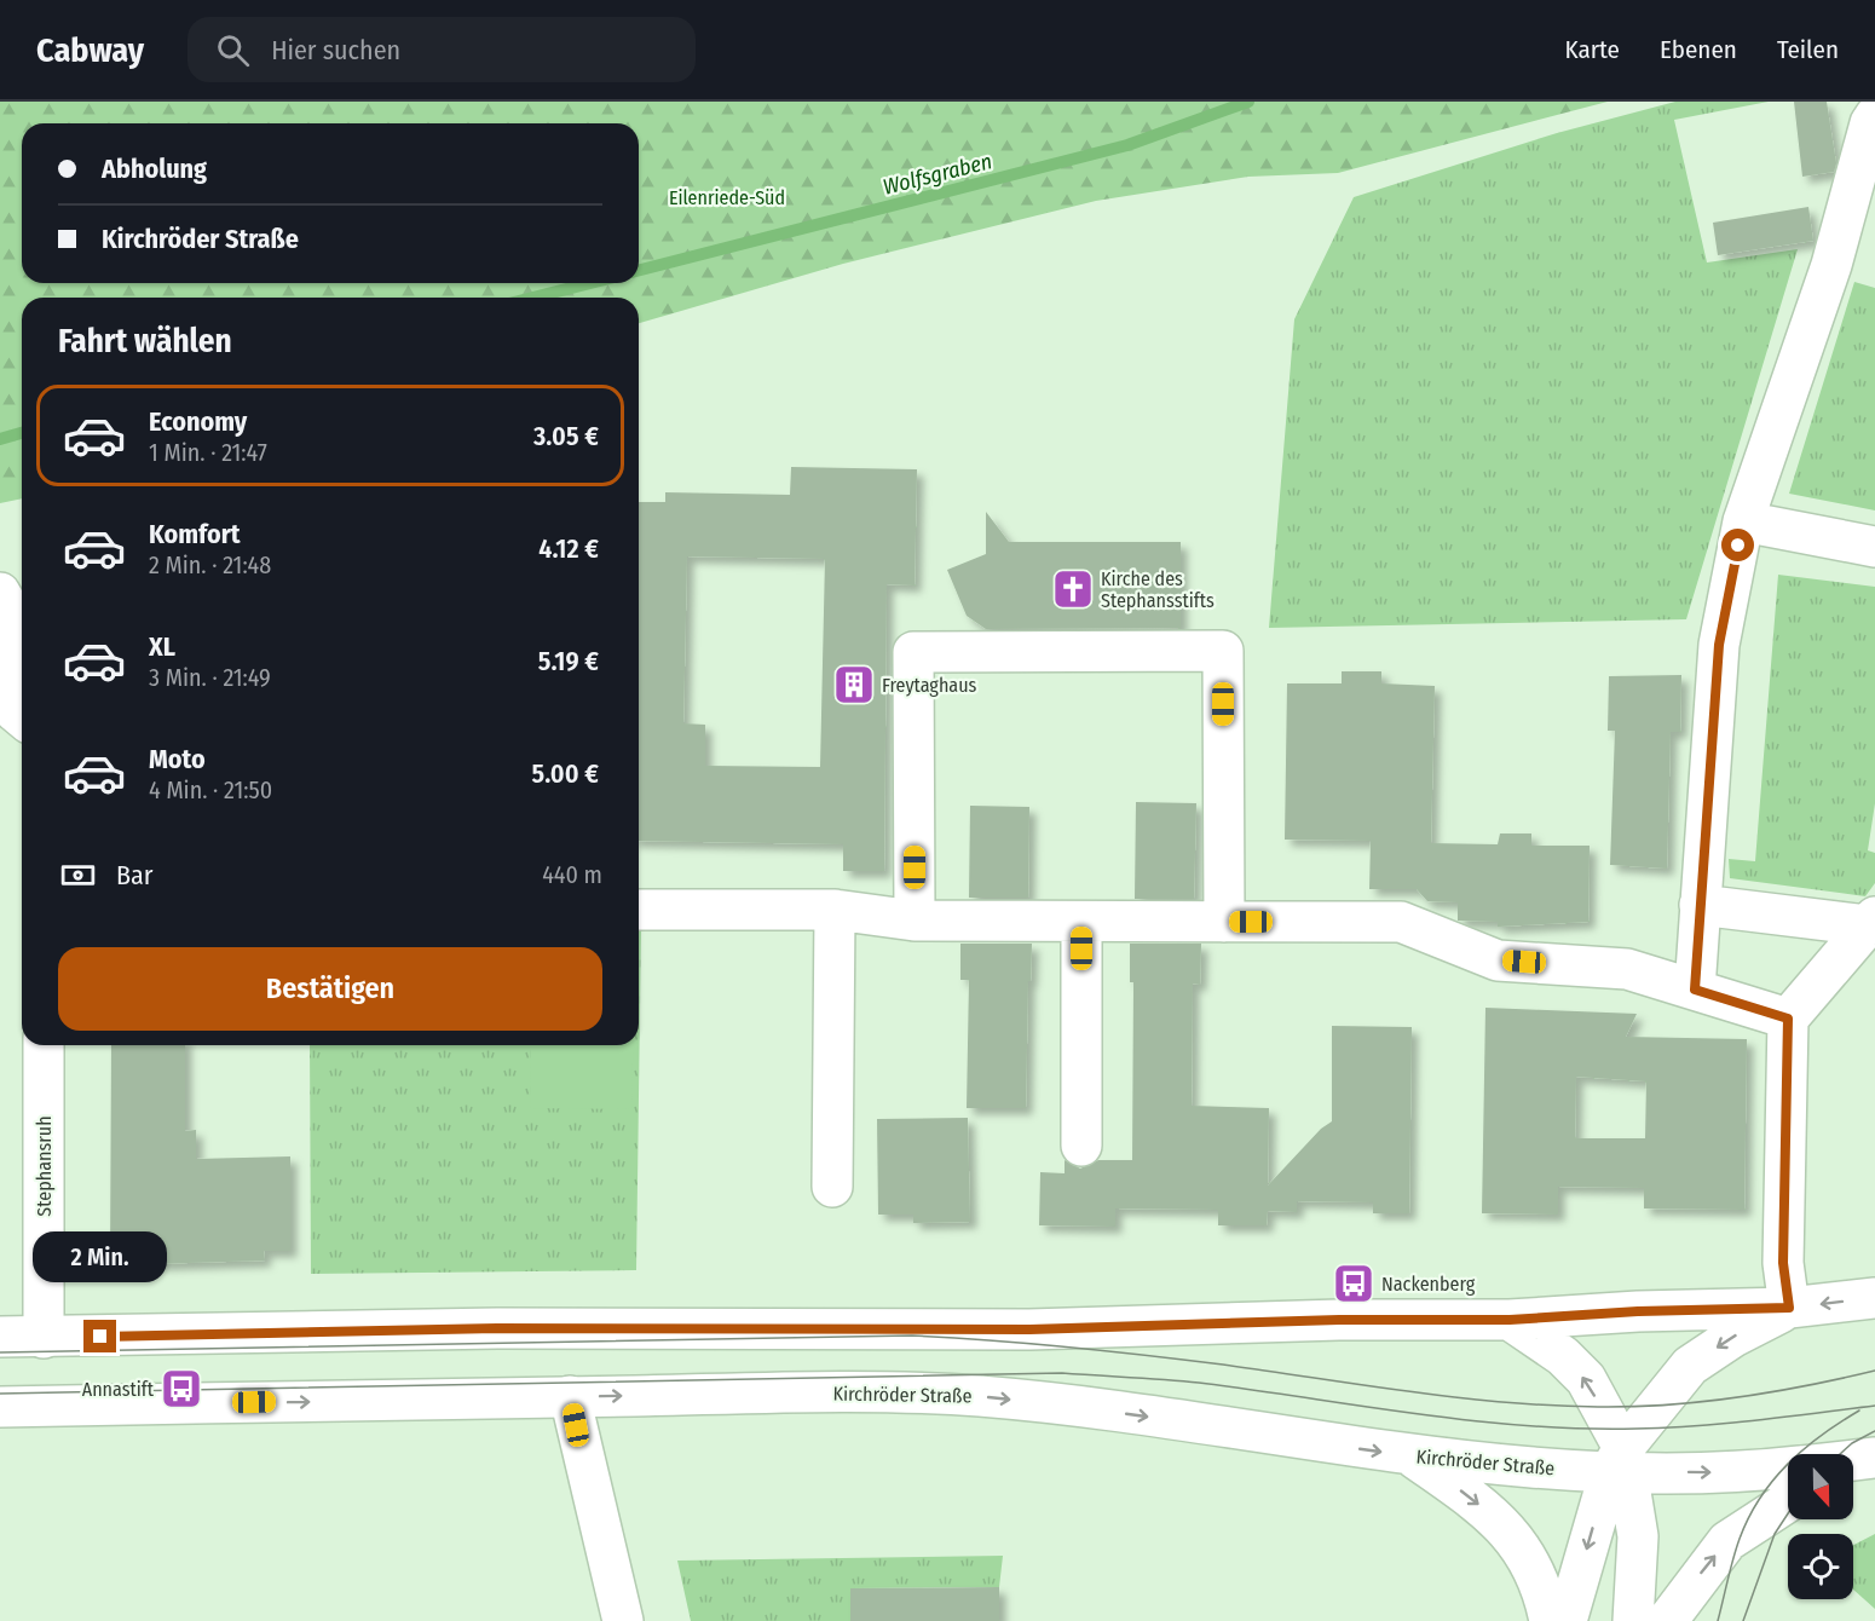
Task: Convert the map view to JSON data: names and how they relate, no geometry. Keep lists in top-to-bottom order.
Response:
{
  "streets": {
    "main road": ["Stephansruh", "Kirchröder Straße"]
  },
  "water": ["Wolfsgraben"],
  "parks": ["Eilenriede-Süd"],
  "places": {
    "church": ["Kirche des Stephansstifts"],
    "building": ["Freytaghaus"],
    "bus stop": ["Nackenberg", "Annastift"]
  },
  "north": "bottom",
  "page": {
    "header": "Cabway",
    "search": "Hier suchen",
    "nav": ["Karte", "Ebenen", "Teilen"],
    "banner": ["Abholung", "Kirchröder Straße"],
    "heading": "Fahrt wählen",
    "list": [
      {
        "name": "Economy",
        "note": "1 Min. · 21:47",
        "value": "3.05 €"
      },
      {
        "name": "Komfort",
        "note": "2 Min. · 21:48",
        "value": "4.12 €"
      },
      {
        "name": "XL",
        "note": "3 Min. · 21:49",
        "value": "5.19 €"
      },
      {
        "name": "Moto",
        "note": "4 Min. · 21:50",
        "value": "5.00 €"
      }
    ],
    "pay": ["Bar", "440 m"],
    "buttons": "Bestätigen",
    "bubble": "2 Min."
  }
}
